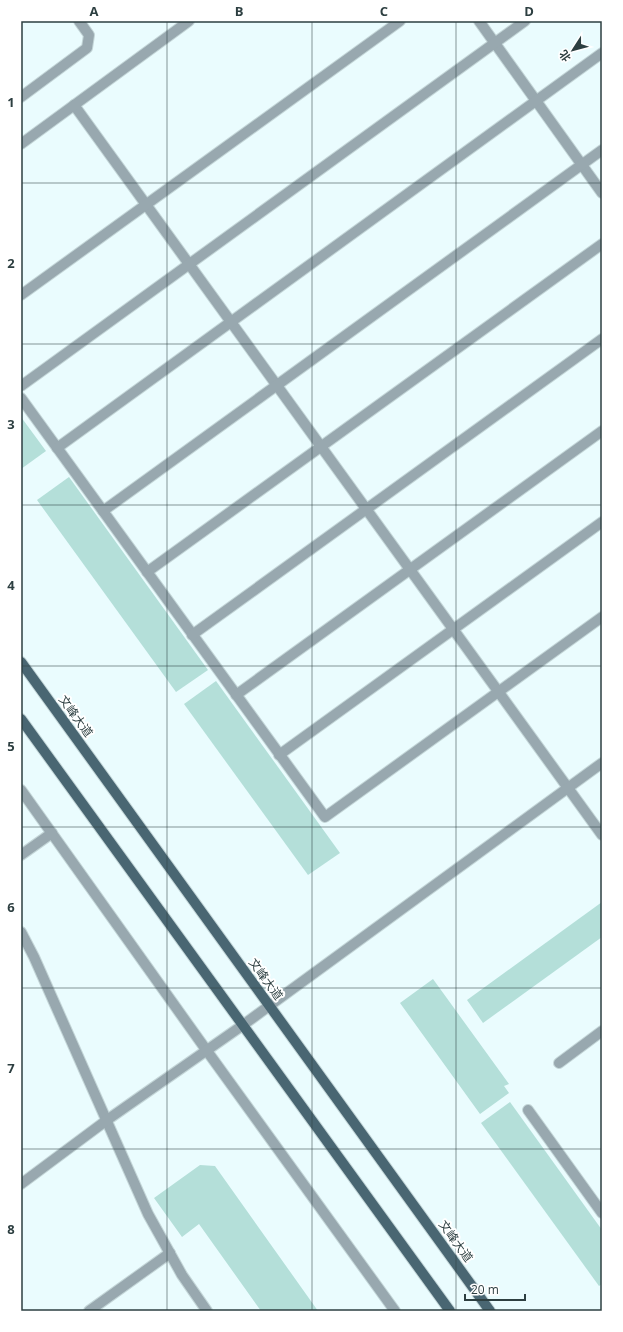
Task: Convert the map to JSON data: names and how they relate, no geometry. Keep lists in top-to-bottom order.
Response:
{
  "streets": {
    "main road": ["文峰大道"]
  },
  "scale_bar": "20 m",
  "north": "bottom left",
  "grid": {
    "columns": [
      "A",
      "B",
      "C",
      "D"
    ],
    "rows": [
      "1",
      "2",
      "3",
      "4",
      "5",
      "6",
      "7",
      "8"
    ]
  }
}
